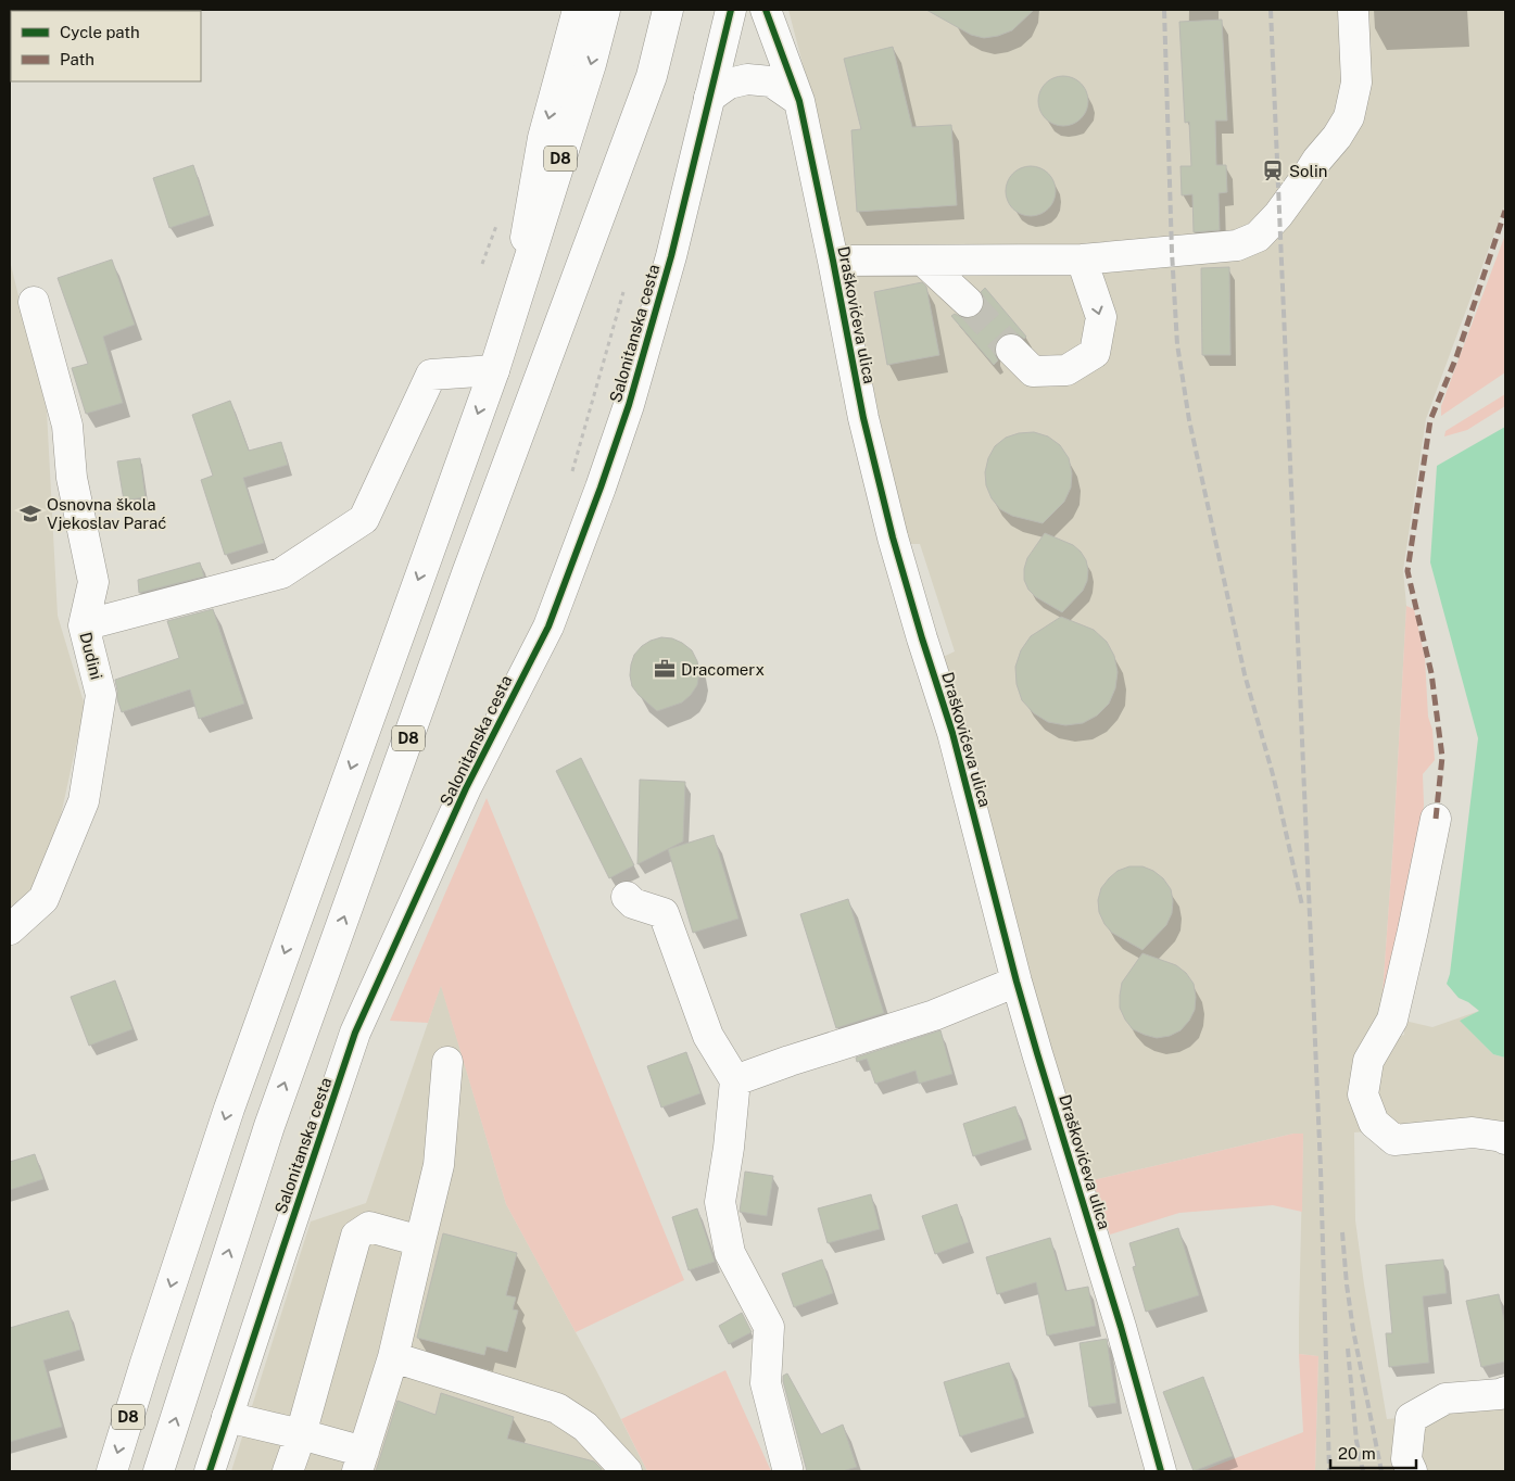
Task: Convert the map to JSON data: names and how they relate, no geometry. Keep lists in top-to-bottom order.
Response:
{
  "streets": {
    "main road": [
      "D8",
      "Draškovićeva ulica",
      "Salonitanska cesta",
      "Dudini"
    ]
  },
  "places": {
    "station": ["Solin"],
    "school or university": ["Osnovna škola Vjekoslav Parać"],
    "office": ["Dracomerx"]
  },
  "legend": ["Cycle path", "Path"],
  "scale_bar": "20 m"
}
